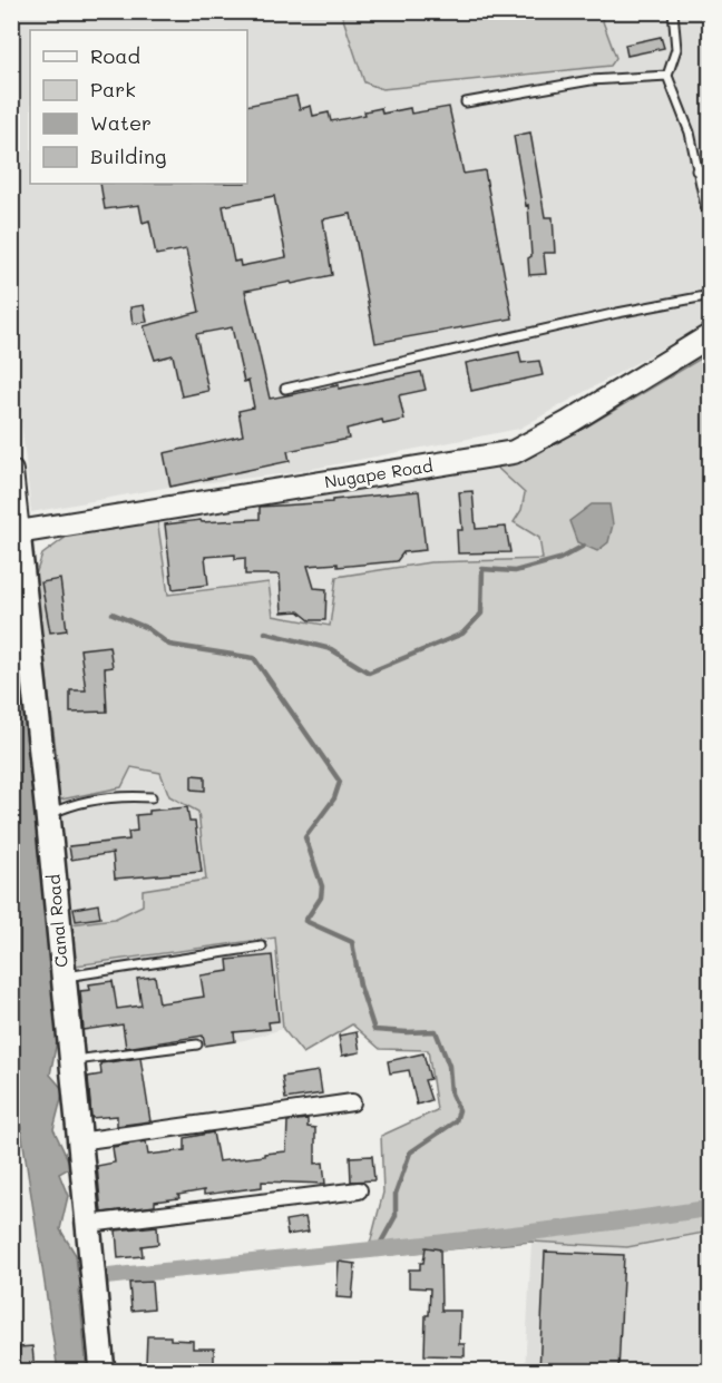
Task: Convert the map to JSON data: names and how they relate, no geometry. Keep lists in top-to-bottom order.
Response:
{
  "streets": {
    "main road": ["Nugape Road", "Canal Road"]
  },
  "crossings": [
    ["Nugape Road", "Canal Road"]
  ],
  "legend": [
    "Road",
    "Park",
    "Water",
    "Building"
  ]
}
